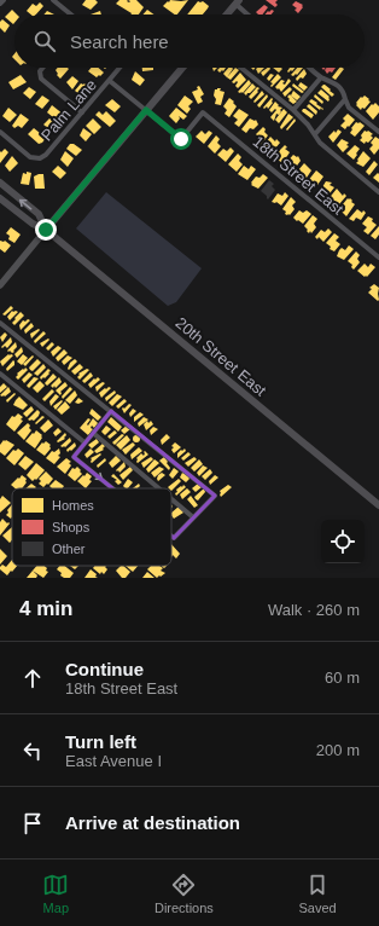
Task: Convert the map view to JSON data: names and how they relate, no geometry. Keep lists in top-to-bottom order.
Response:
{
  "streets": {
    "main road": ["20th Street East"],
    "street": ["Palm Lane", "18th Street East"]
  },
  "legend": ["Homes", "Shops", "Other"],
  "page": {
    "search": "Search here",
    "heading": ["4 min", "Walk · 260 m"],
    "list": [
      ["Continue", "18th Street East", "60 m"],
      ["Turn left", "East Avenue I", "200 m"],
      "Arrive at destination"
    ],
    "nav": ["Map", "Directions", "Saved"]
  }
}
